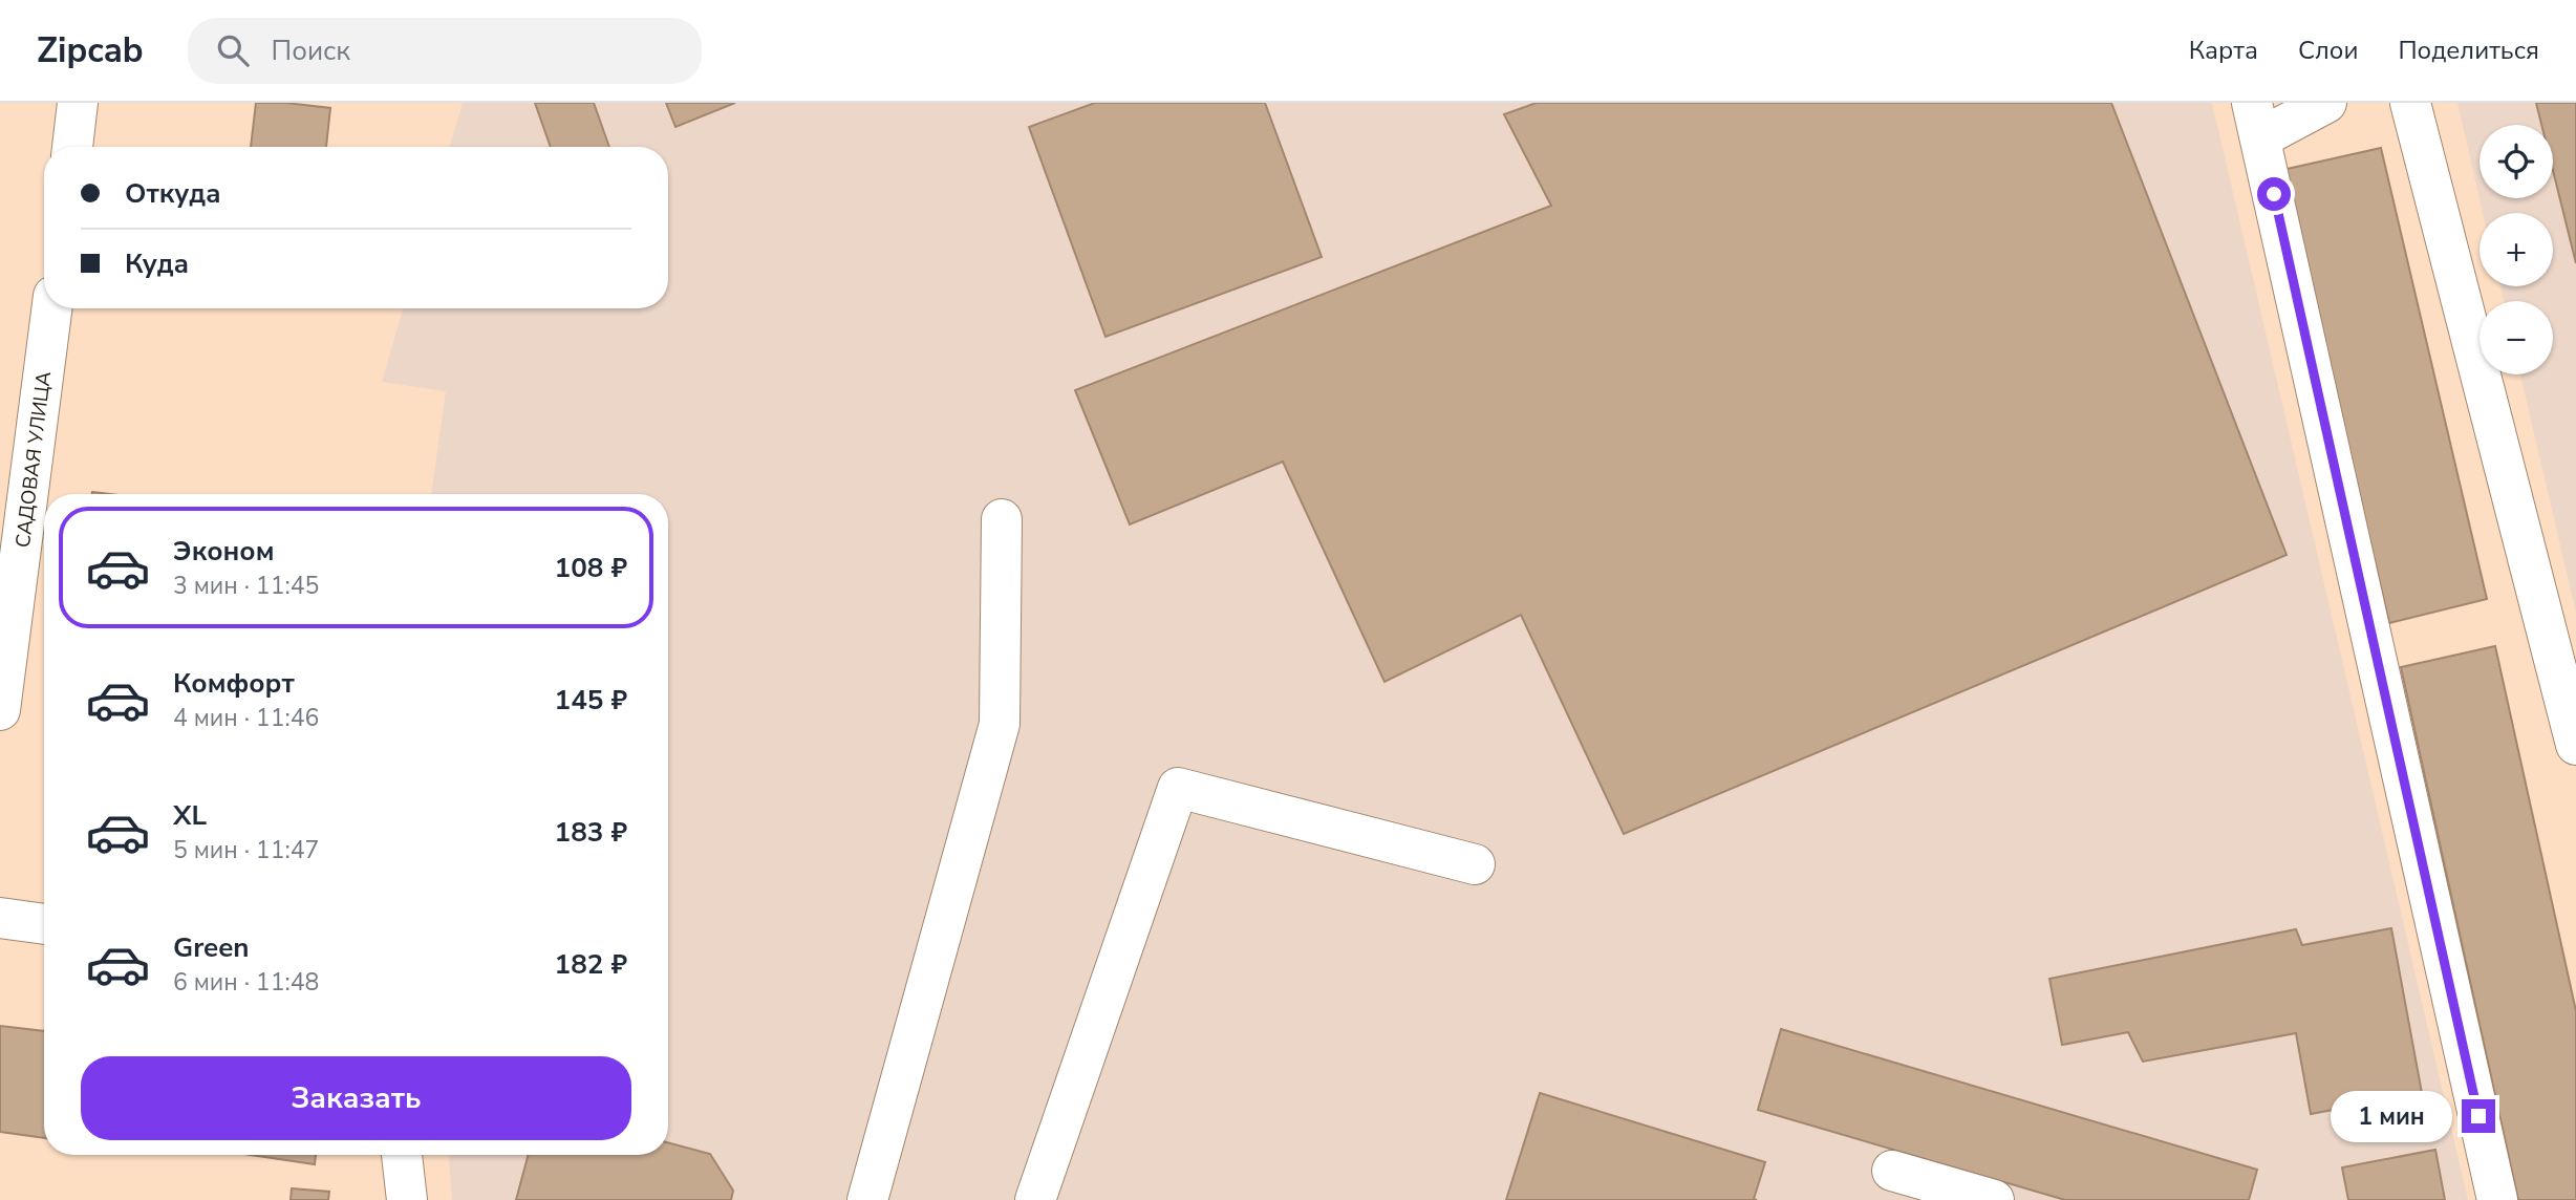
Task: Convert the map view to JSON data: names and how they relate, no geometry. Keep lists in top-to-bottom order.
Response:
{
  "streets": {
    "street": ["САДОВАЯ УЛИЦА"]
  },
  "page": {
    "header": "Zipcab",
    "search": "Поиск",
    "nav": ["Карта", "Слои", "Поделиться"],
    "map_buttons": ["+", "−"],
    "banner": ["Откуда", "Куда"],
    "list": [
      {
        "name": "Эконом",
        "note": "3 мин · 11:45",
        "value": "108 ₽"
      },
      {
        "name": "Комфорт",
        "note": "4 мин · 11:46",
        "value": "145 ₽"
      },
      {
        "name": "XL",
        "note": "5 мин · 11:47",
        "value": "183 ₽"
      },
      {
        "name": "Green",
        "note": "6 мин · 11:48",
        "value": "182 ₽"
      }
    ],
    "buttons": "Заказать",
    "bubble": "1 мин"
  }
}
